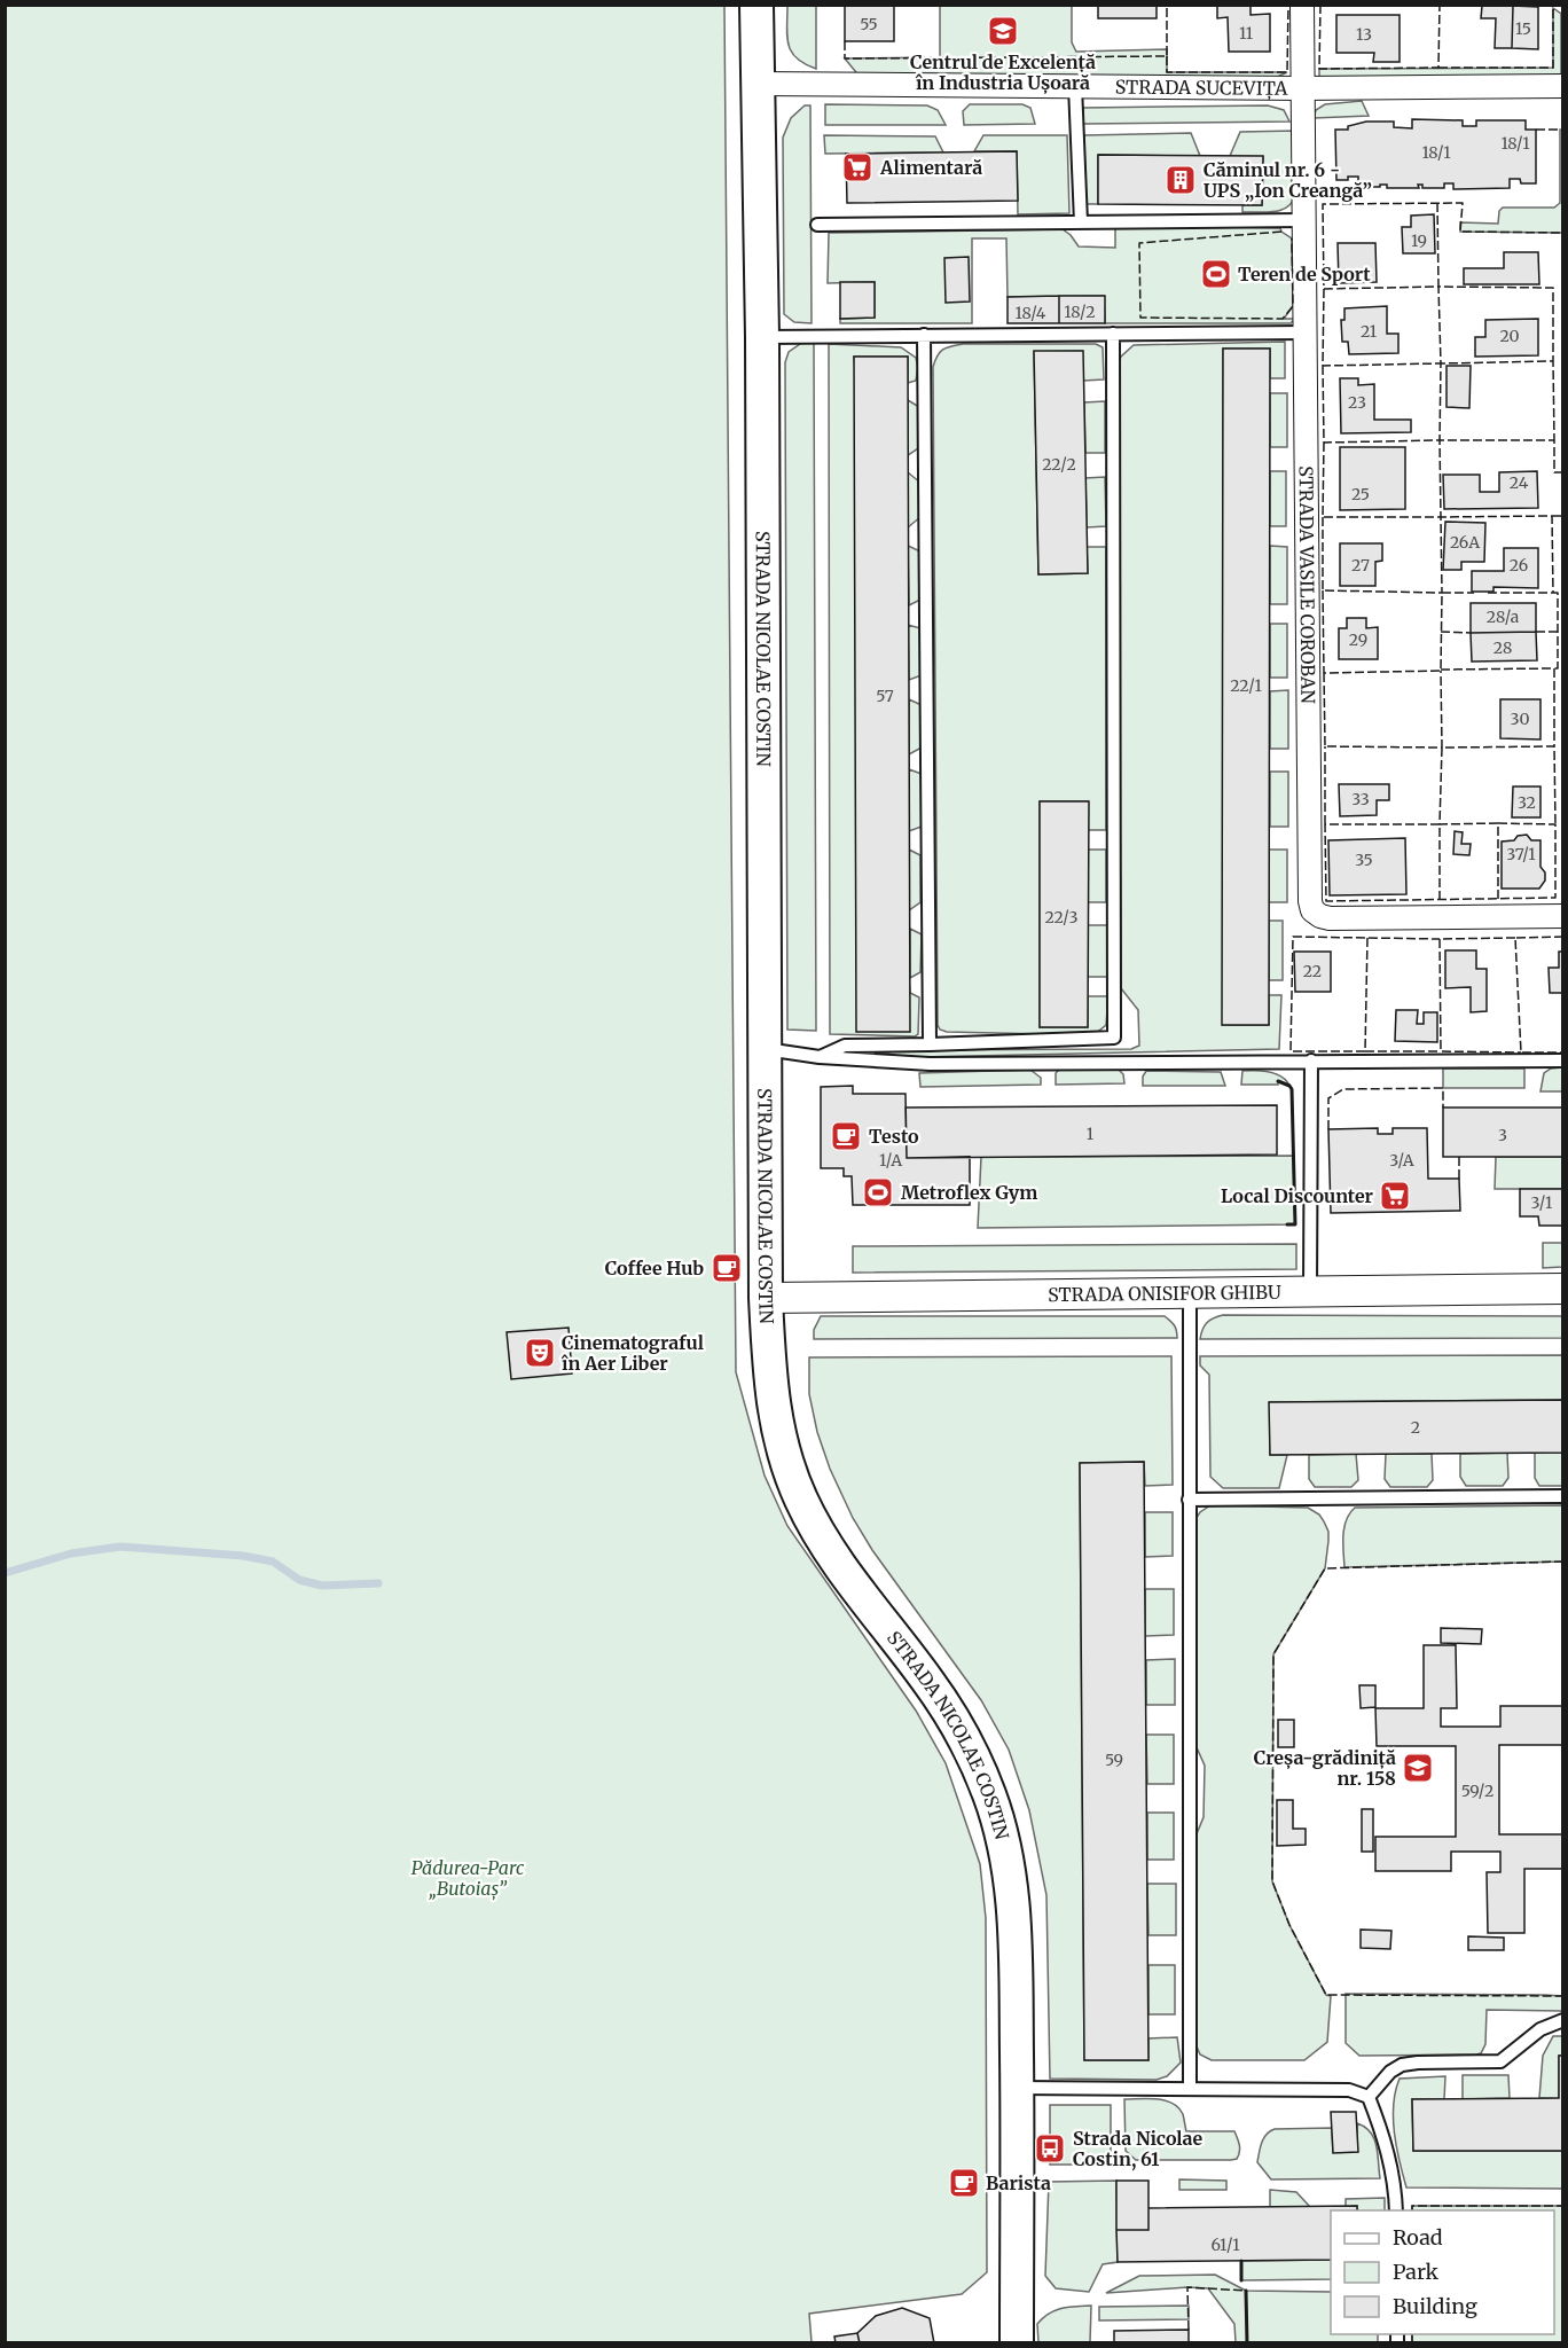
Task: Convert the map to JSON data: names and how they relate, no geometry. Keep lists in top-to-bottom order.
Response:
{
  "streets": {
    "main road": ["STRADA NICOLAE COSTIN"],
    "street": ["STRADA SUCEVIȚA", "STRADA VASILE COROBAN", "STRADA ONISIFOR GHIBU"]
  },
  "crossings": [
    ["STRADA SUCEVIȚA", "STRADA VASILE COROBAN"],
    ["STRADA SUCEVIȚA", "STRADA NICOLAE COSTIN"],
    ["STRADA NICOLAE COSTIN", "STRADA ONISIFOR GHIBU"]
  ],
  "parks": ["Pădurea-Parc „Butoiaș”"],
  "places": {
    "school or university": ["Centrul de Excelență în Industria Ușoară", "Creșa-grădiniță nr. 158"],
    "supermarket": ["Alimentară", "Local Discounter"],
    "building": ["Căminul nr. 6 - UPS „Ion Creangă”"],
    "sports": ["Teren de Sport", "Metroflex Gym"],
    "cafe": ["Testo", "Coffee Hub", "Barista"],
    "theatre": ["Cinematograful în Aer Liber"],
    "bus stop": ["Strada Nicolae Costin, 61"]
  },
  "house_numbers": [
    "55",
    "15",
    "11",
    "13",
    "18/1",
    "18/1",
    "19",
    "18/2",
    "18/4",
    "21",
    "20",
    "23",
    "22/2",
    "24",
    "25",
    "26A",
    "27",
    "26",
    "28/a",
    "29",
    "28",
    "22/1",
    "57",
    "30",
    "33",
    "32",
    "37/1",
    "35",
    "22/3",
    "22",
    "1",
    "3",
    "1/A",
    "3/A",
    "3/1",
    "2",
    "59",
    "59/2",
    "61/1"
  ],
  "legend": ["Road", "Park", "Building"]
}
